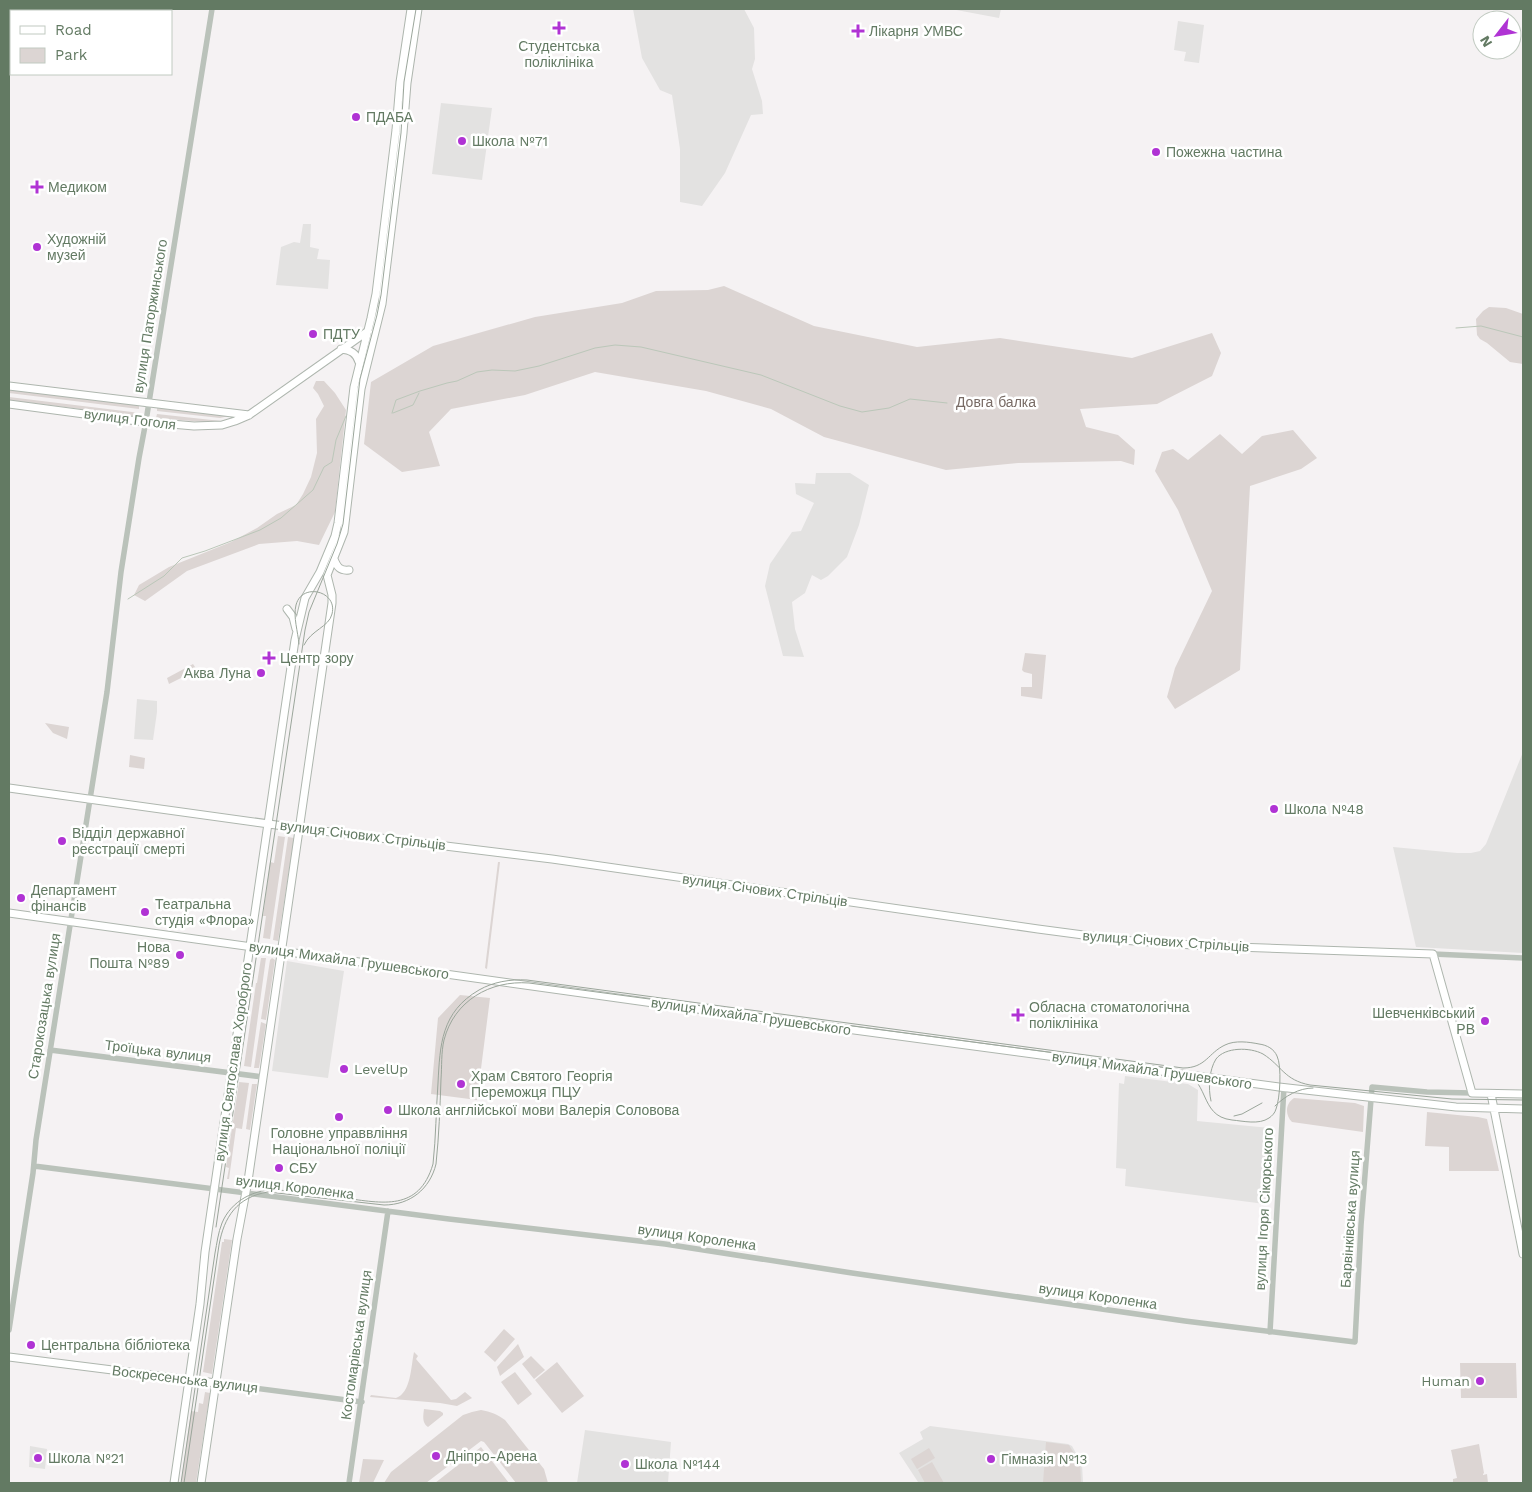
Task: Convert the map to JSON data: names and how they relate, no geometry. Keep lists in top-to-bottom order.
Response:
{
  "streets": {
    "main road": [
      "вулиця Гоголя",
      "вулиця Січових Стрільців",
      "вулиця Михайла Грушевського",
      "вулиця Святослава Хороброго",
      "Воскресенська вулиця"
    ],
    "street": [
      "вулиця Паторжинського",
      "Старокозацька вулиця",
      "Троїцька вулиця",
      "вулиця Короленка",
      "вулиця Ігоря Сікорського",
      "Барвінківська вулиця",
      "Костомарівська вулиця"
    ]
  },
  "crossings": [
    ["вулиця Паторжинського", "вулиця Гоголя"],
    ["вулиця Паторжинського", "Старокозацька вулиця"],
    ["вулиця Січових Стрільців", "Старокозацька вулиця"],
    ["вулиця Січових Стрільців", "вулиця Святослава Хороброго"],
    ["вулиця Михайла Грушевського", "Старокозацька вулиця"],
    ["вулиця Михайла Грушевського", "вулиця Святослава Хороброго"],
    ["вулиця Михайла Грушевського", "вулиця Ігоря Сікорського"],
    ["вулиця Михайла Грушевського", "Барвінківська вулиця"],
    ["Старокозацька вулиця", "Троїцька вулиця"],
    ["Старокозацька вулиця", "вулиця Короленка"],
    ["Троїцька вулиця", "вулиця Святослава Хороброго"],
    ["вулиця Святослава Хороброго", "вулиця Короленка"],
    ["вулиця Святослава Хороброго", "Воскресенська вулиця"],
    ["вулиця Короленка", "вулиця Ігоря Сікорського"],
    ["вулиця Короленка", "Барвінківська вулиця"],
    ["вулиця Короленка", "Костомарівська вулиця"],
    ["Костомарівська вулиця", "Воскресенська вулиця"]
  ],
  "parks": ["Довга балка"],
  "places": {
    "health": [
      "Студентська поліклініка",
      "Лікарня УМВС",
      "Медиком",
      "Центр зору",
      "Обласна стоматологічна поліклініка"
    ],
    "other": [
      "ПДАБА",
      "Школа №71",
      "Пожежна частина",
      "Художній музей",
      "ПДТУ",
      "Аква Луна",
      "Школа №48",
      "Відділ державної реєстрації смерті",
      "Департамент фінансів",
      "Театральна студія «Флора»",
      "Нова Пошта №89",
      "Шевченківський РВ",
      "LevelUp",
      "Храм Святого Георгія Переможця ПЦУ",
      "Школа англійської мови Валерія Соловова",
      "Головне управвління Національної поліції",
      "СБУ",
      "Центральна бібліотека",
      "Human",
      "Дніпро-Арена",
      "Школа №21",
      "Гімназія №13",
      "Школа №144"
    ]
  },
  "legend": ["Road", "Park"],
  "north": "bottom left"
}
